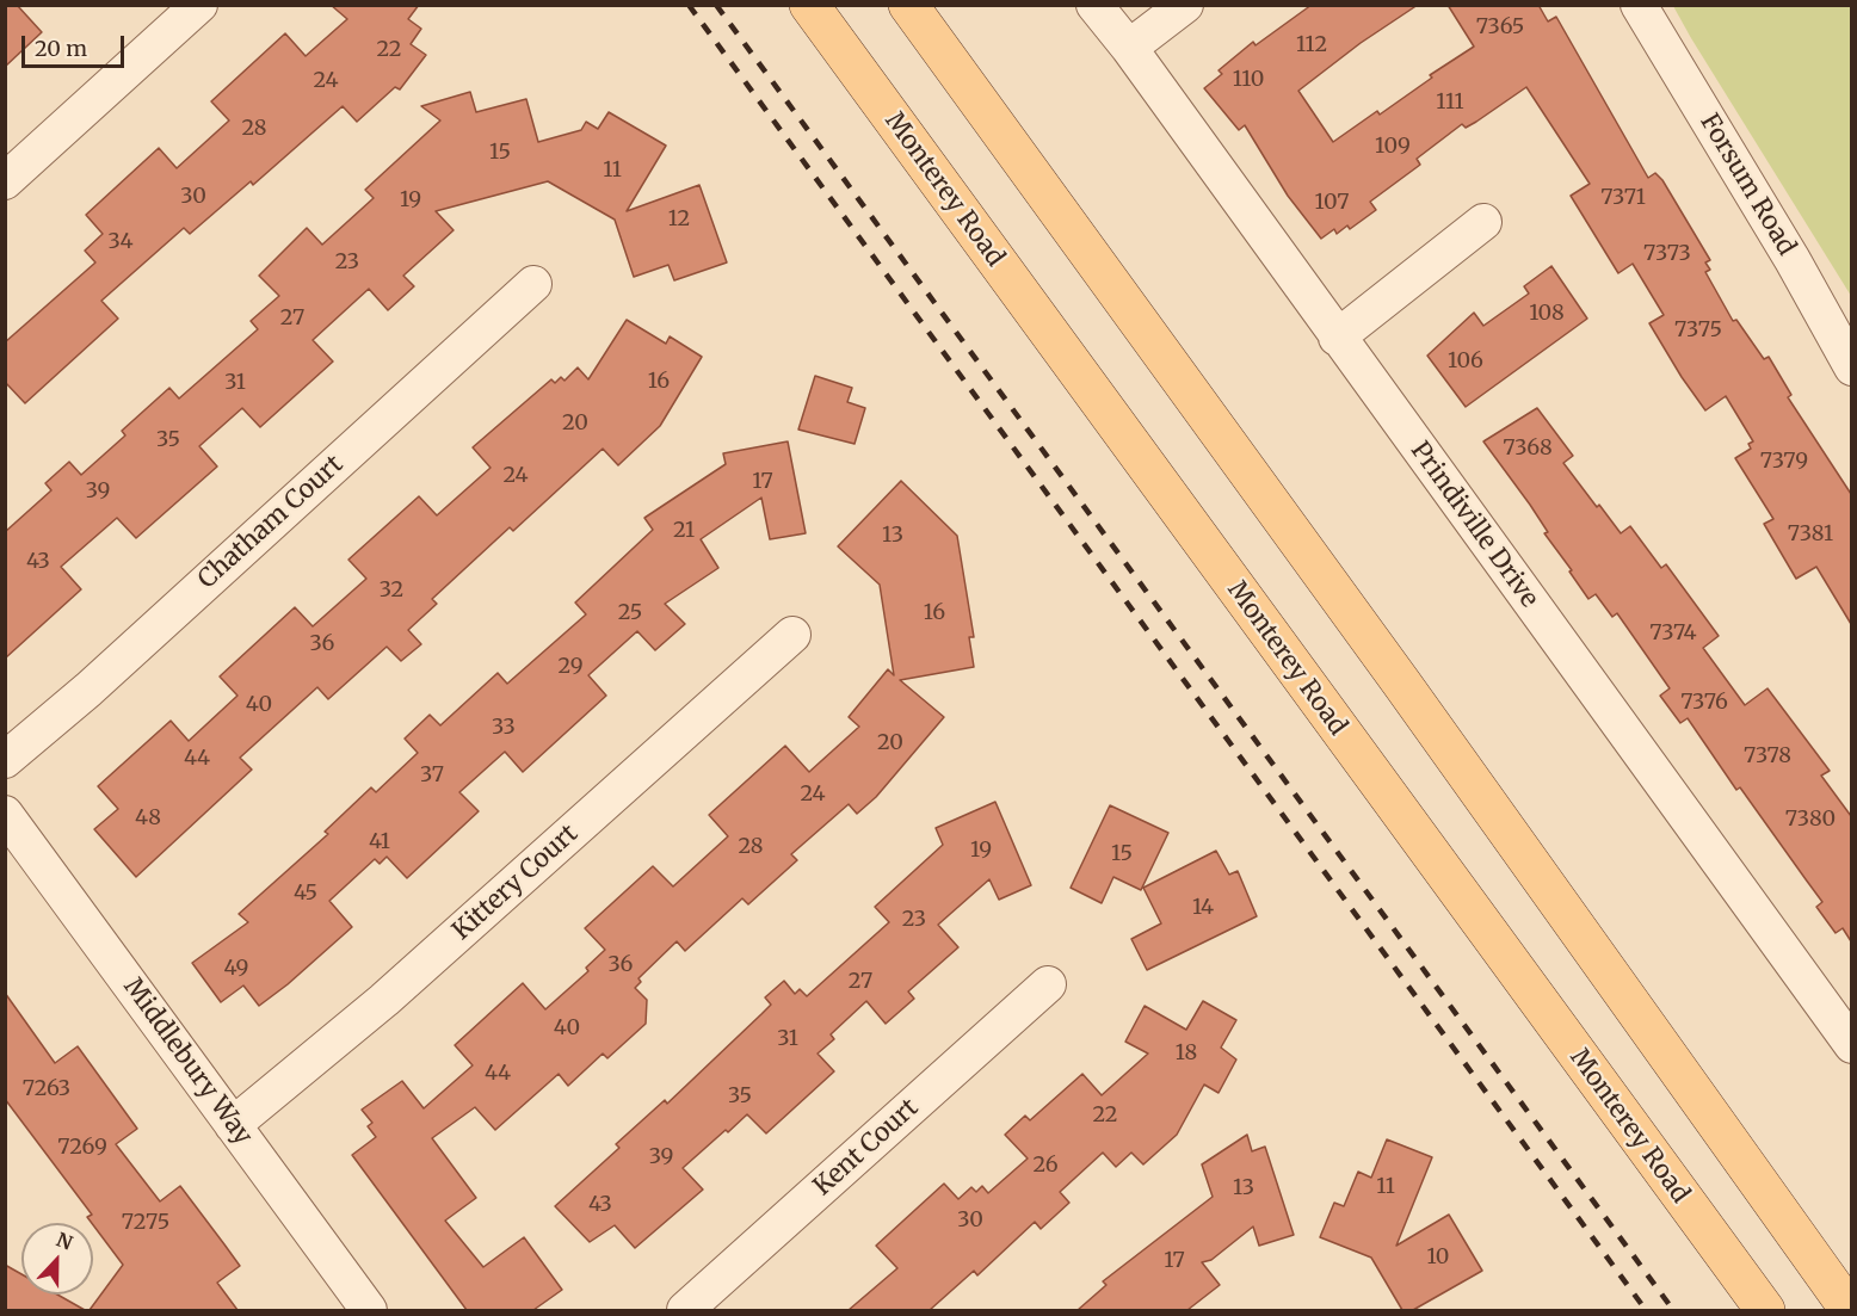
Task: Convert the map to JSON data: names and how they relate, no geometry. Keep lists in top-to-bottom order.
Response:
{
  "streets": {
    "main road": ["Monterey Road"],
    "street": [
      "Forsum Road",
      "Chatham Court",
      "Prindiville Drive",
      "Kittery Court",
      "Middlebury Way",
      "Kent Court"
    ]
  },
  "crossings": [
    ["Kittery Court", "Middlebury Way"]
  ],
  "house_numbers": [
    "7365",
    "112",
    "22",
    "110",
    "24",
    "111",
    "28",
    "109",
    "15",
    "11",
    "30",
    "7371",
    "19",
    "107",
    "12",
    "34",
    "7373",
    "23",
    "108",
    "27",
    "7375",
    "106",
    "16",
    "31",
    "20",
    "35",
    "7368",
    "7379",
    "24",
    "17",
    "39",
    "21",
    "7381",
    "13",
    "43",
    "32",
    "25",
    "16",
    "7374",
    "36",
    "29",
    "7376",
    "40",
    "33",
    "20",
    "7378",
    "44",
    "37",
    "24",
    "48",
    "7380",
    "41",
    "28",
    "19",
    "15",
    "45",
    "14",
    "23",
    "36",
    "49",
    "27",
    "40",
    "31",
    "18",
    "44",
    "7263",
    "35",
    "22",
    "7269",
    "39",
    "26",
    "11",
    "13",
    "43",
    "30",
    "7275",
    "10",
    "17"
  ],
  "scale_bar": "20 m",
  "north": "top"
}
